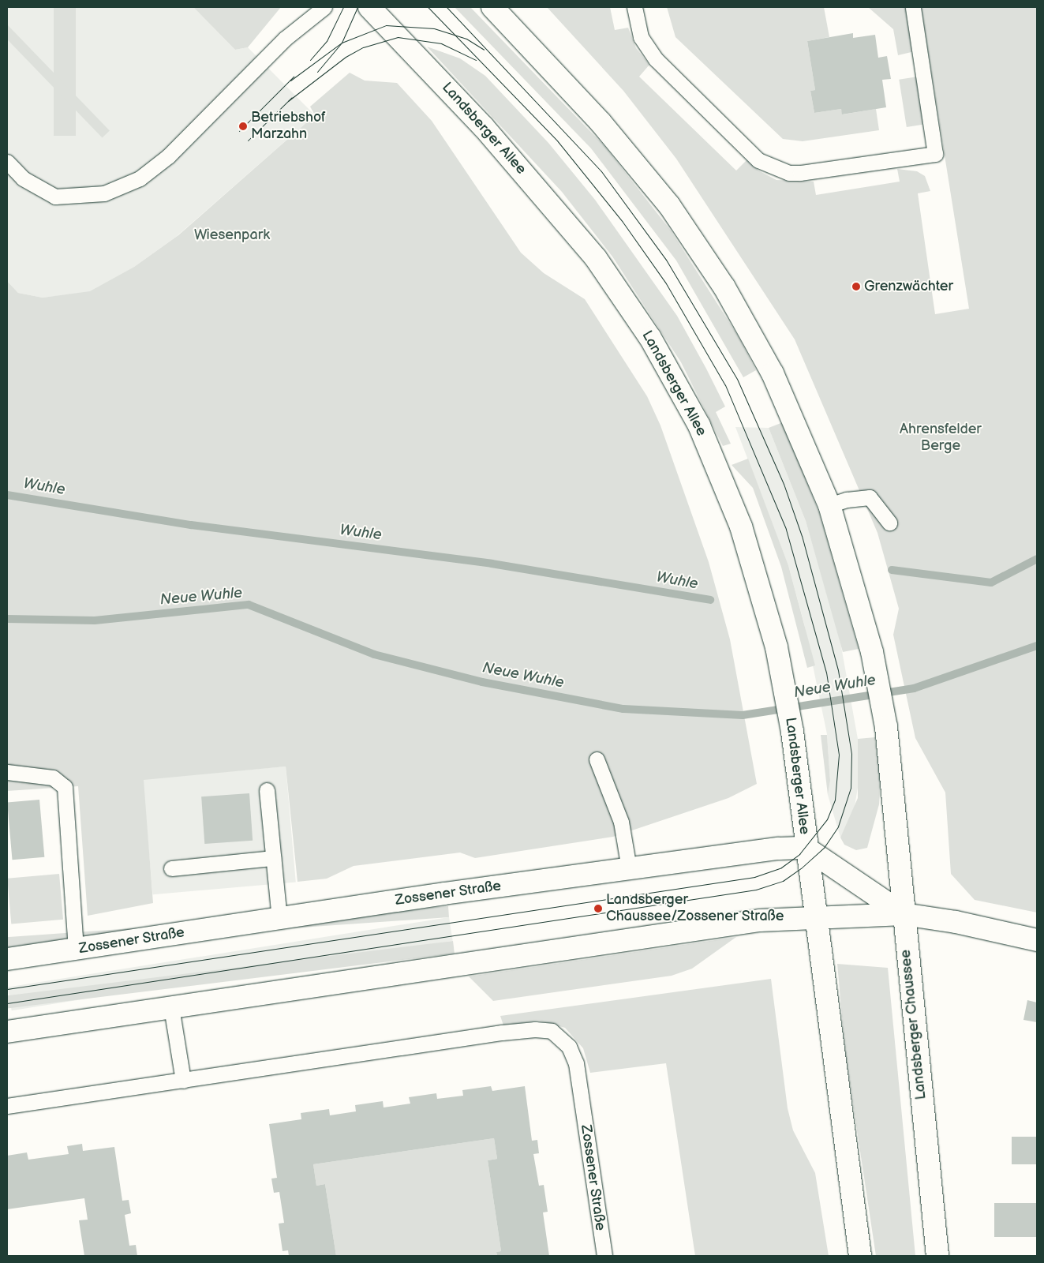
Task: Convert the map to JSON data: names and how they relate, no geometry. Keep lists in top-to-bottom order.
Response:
{
  "streets": {
    "main road": ["Landsberger Allee", "Zossener Straße", "Landsberger Chaussee"]
  },
  "crossings": [
    ["Landsberger Allee", "Zossener Straße"]
  ],
  "water": ["Wuhle", "Neue Wuhle"],
  "parks": ["Wiesenpark", "Ahrensfelder Berge"],
  "places": ["Betriebshof Marzahn", "Grenzwächter", "Landsberger Chaussee/Zossener Straße"]
}
